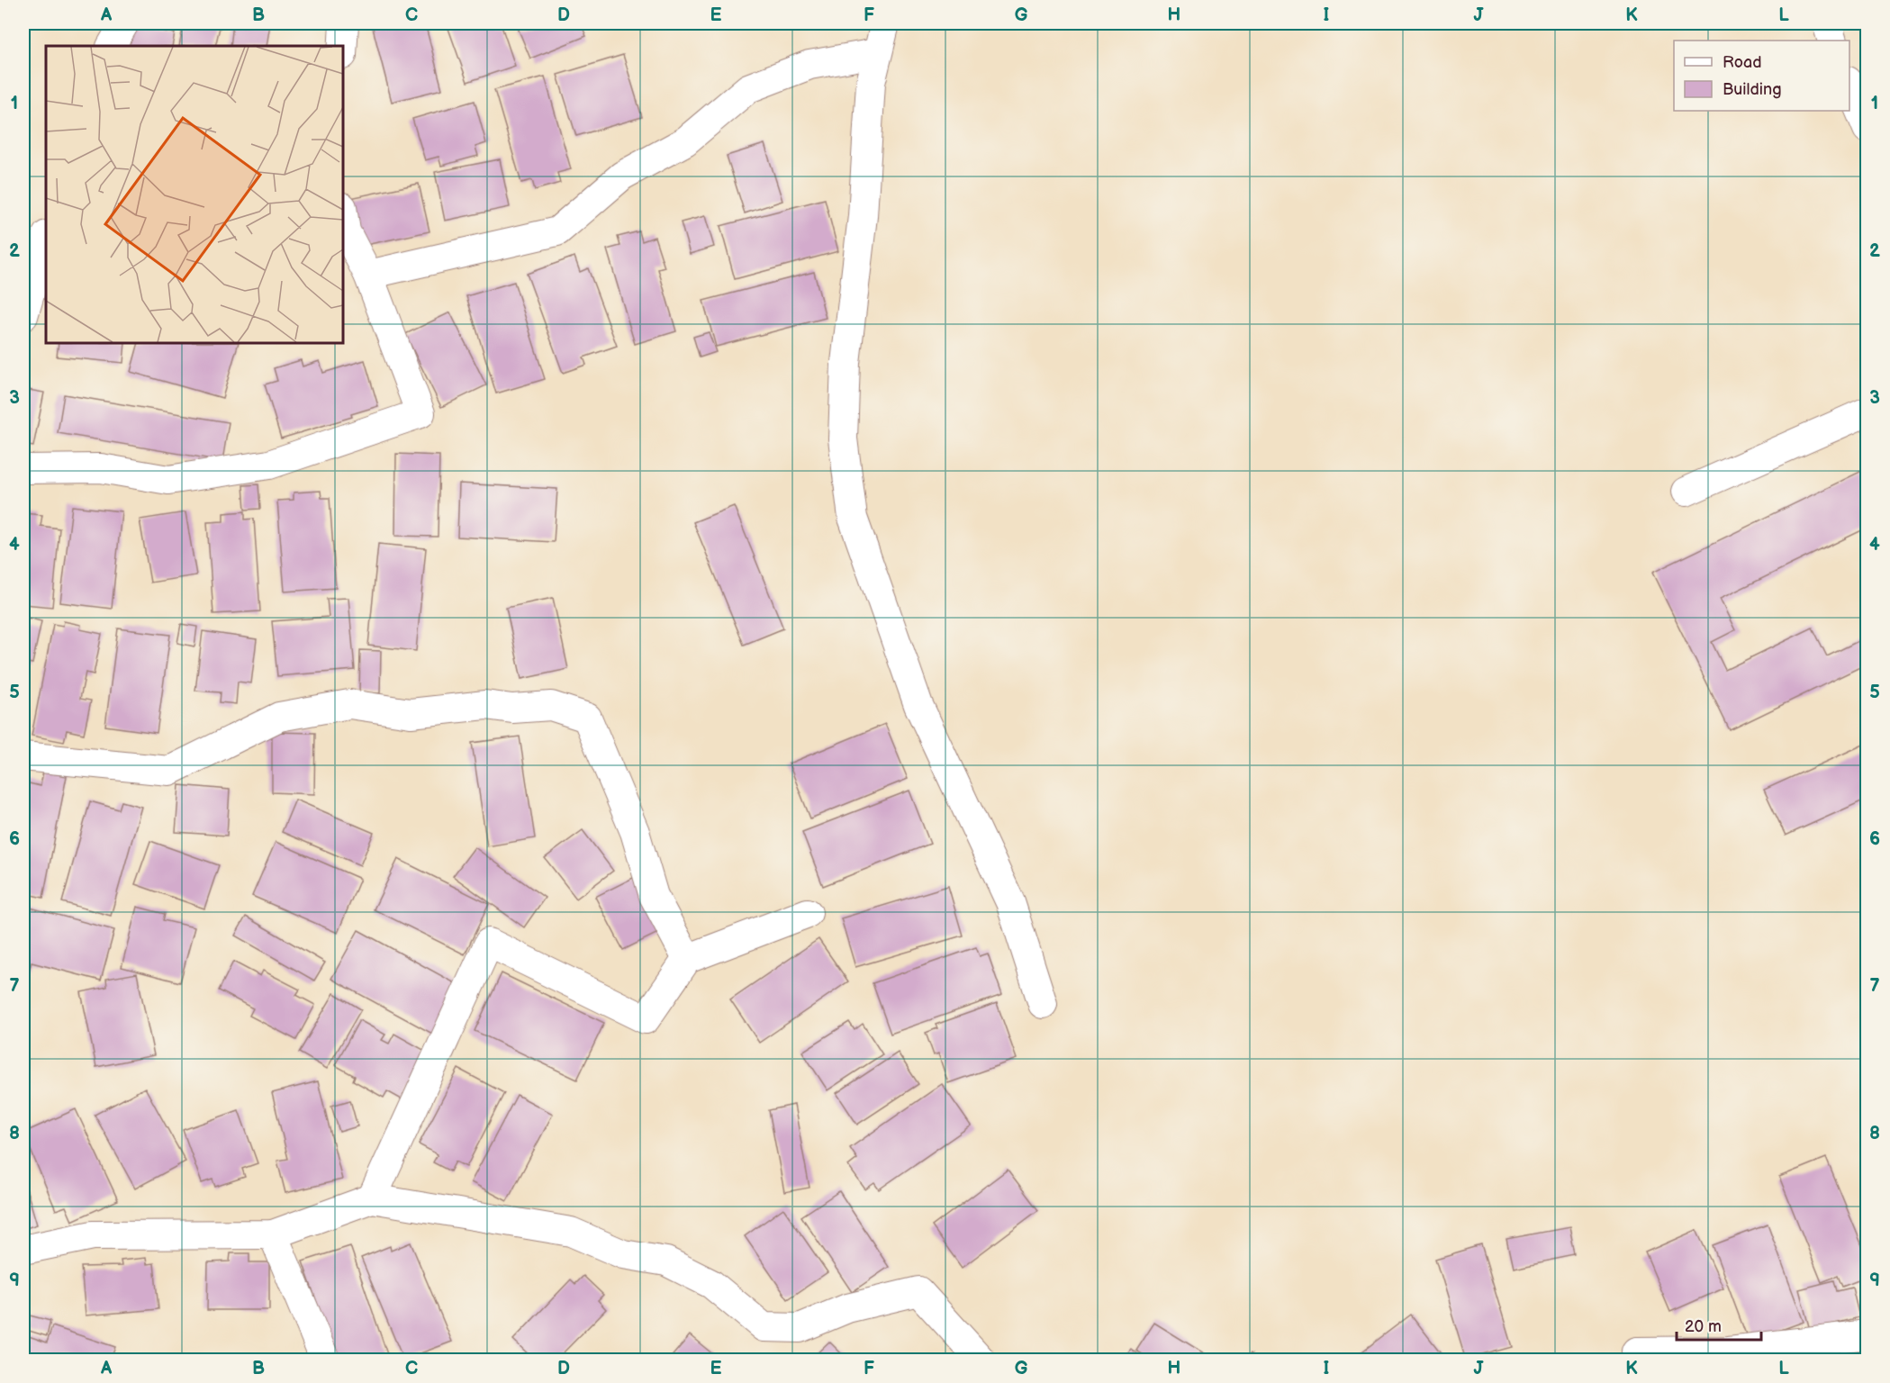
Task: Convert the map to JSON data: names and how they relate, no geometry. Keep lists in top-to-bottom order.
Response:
{
  "legend": ["Road", "Building"],
  "scale_bar": "20 m",
  "grid": {
    "columns": [
      "A",
      "B",
      "C",
      "D",
      "E",
      "F",
      "G",
      "H",
      "I",
      "J",
      "K",
      "L"
    ],
    "rows": [
      "1",
      "2",
      "3",
      "4",
      "5",
      "6",
      "7",
      "8",
      "9"
    ]
  }
}
